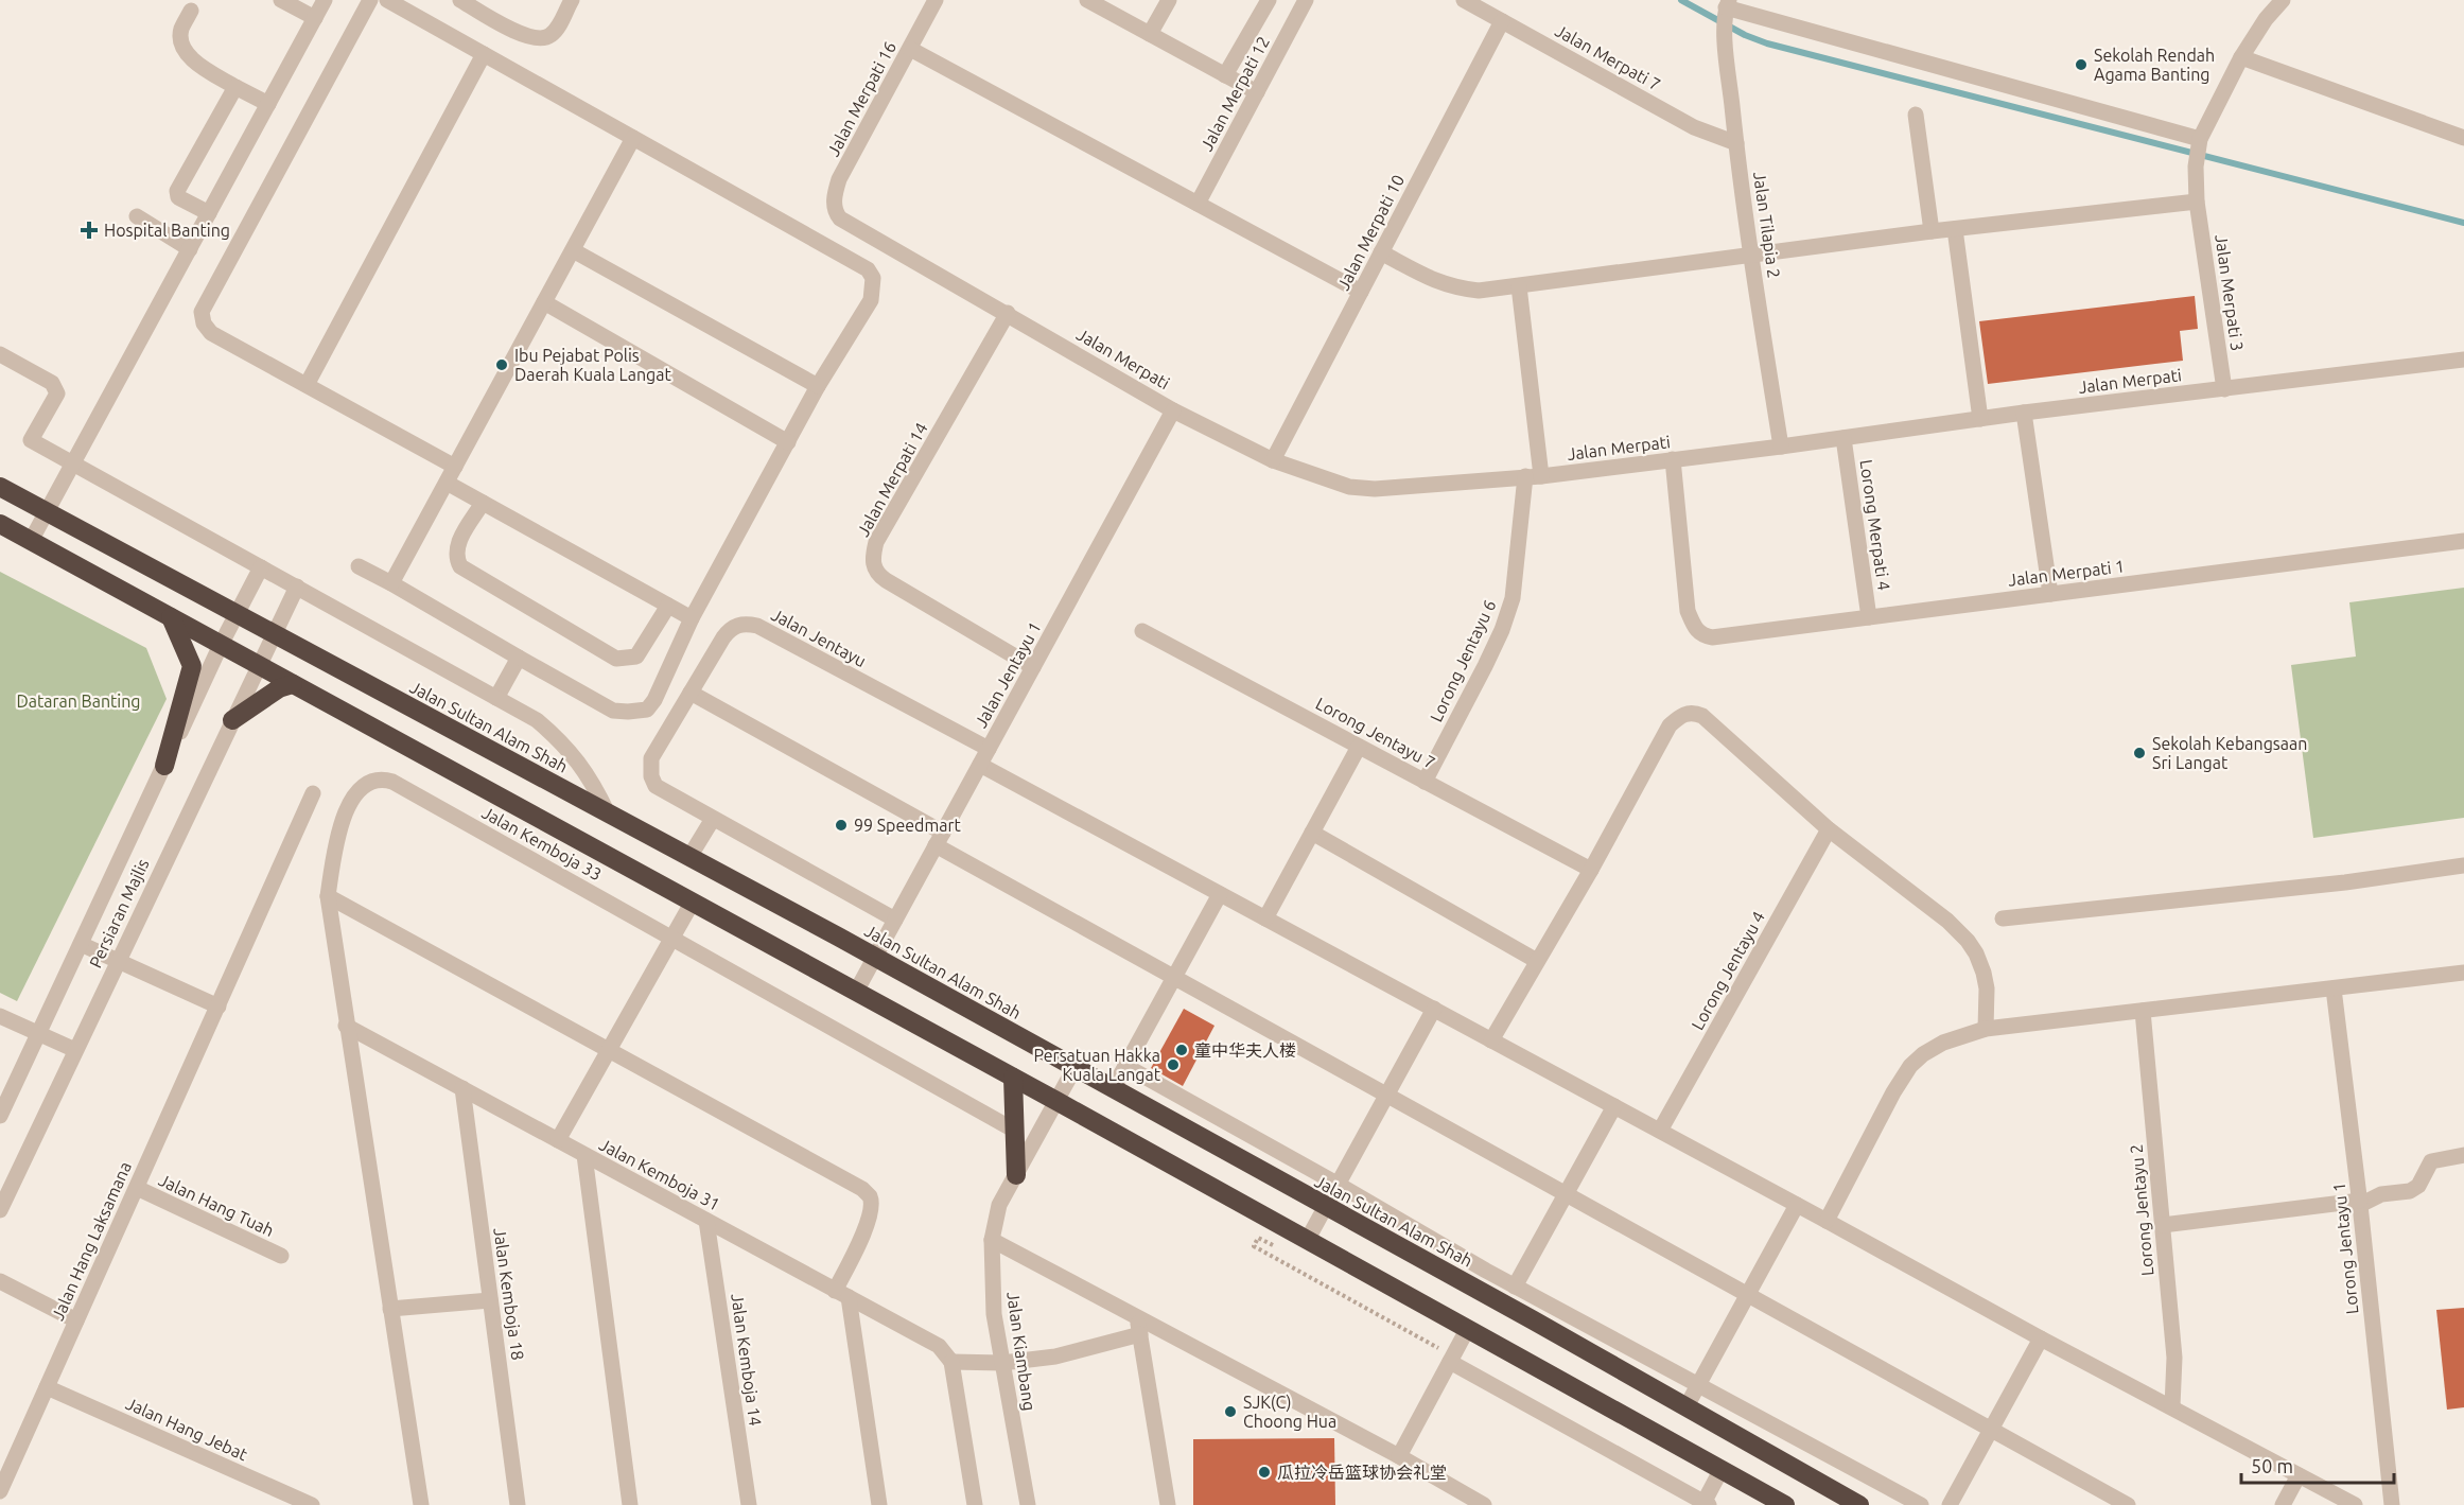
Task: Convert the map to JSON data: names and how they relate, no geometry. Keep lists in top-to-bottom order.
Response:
{
  "streets": {
    "highway": ["Jalan Sultan Alam Shah"],
    "street": [
      "Jalan Merpati 7",
      "Jalan Merpati 12",
      "Jalan Merpati 16",
      "Jalan Tilapia 2",
      "Jalan Merpati 10",
      "Jalan Merpati 3",
      "Jalan Merpati",
      "Jalan Merpati 14",
      "Lorong Merpati 4",
      "Jalan Merpati 1",
      "Jalan Jentayu",
      "Lorong Jentayu 6",
      "Jalan Jentayu 1",
      "Lorong Jentayu 7",
      "Jalan Kemboja 33",
      "Persiaran Majlis",
      "Lorong Jentayu 4",
      "Jalan Kemboja 31",
      "Jalan Hang Tuah",
      "Lorong Jentayu 2",
      "Jalan Hang Laksamana",
      "Lorong Jentayu 1",
      "Jalan Kemboja 18",
      "Jalan Kiambang",
      "Jalan Kemboja 14",
      "Jalan Hang Jebat"
    ]
  },
  "crossings": [
    ["Jalan Merpati 7", "Jalan Tilapia 2"],
    ["Jalan Merpati 7", "Jalan Merpati 10"],
    ["Jalan Merpati 16", "Jalan Merpati"],
    ["Jalan Tilapia 2", "Jalan Merpati"],
    ["Jalan Merpati 10", "Jalan Merpati"],
    ["Jalan Merpati 3", "Jalan Merpati"],
    ["Jalan Merpati", "Jalan Merpati 14"],
    ["Jalan Merpati", "Lorong Merpati 4"],
    ["Jalan Merpati", "Jalan Merpati 1"],
    ["Jalan Merpati", "Lorong Jentayu 6"],
    ["Jalan Merpati", "Jalan Jentayu 1"],
    ["Jalan Merpati 14", "Jalan Jentayu 1"],
    ["Lorong Merpati 4", "Jalan Merpati 1"],
    ["Jalan Jentayu", "Jalan Jentayu 1"],
    ["Lorong Jentayu 6", "Lorong Jentayu 7"],
    ["Jalan Jentayu 1", "Jalan Sultan Alam Shah"],
    ["Jalan Sultan Alam Shah", "Persiaran Majlis"],
    ["Jalan Sultan Alam Shah", "Jalan Kiambang"],
    ["Jalan Kemboja 31", "Jalan Kemboja 18"],
    ["Jalan Kemboja 31", "Jalan Kemboja 14"],
    ["Jalan Hang Tuah", "Jalan Hang Laksamana"],
    ["Jalan Hang Laksamana", "Jalan Hang Jebat"]
  ],
  "parks": ["Dataran Banting"],
  "places": {
    "other": [
      "Sekolah Rendah Agama Banting",
      "Ibu Pejabat Polis Daerah Kuala Langat",
      "Sekolah Kebangsaan Sri Langat",
      "99 Speedmart",
      "童中华夫人楼",
      "Persatuan Hakka Kuala Langat",
      "SJK(C) Choong Hua",
      "瓜拉冷岳篮球协会礼堂"
    ],
    "health": ["Hospital Banting"]
  },
  "scale_bar": "50 m"
}
